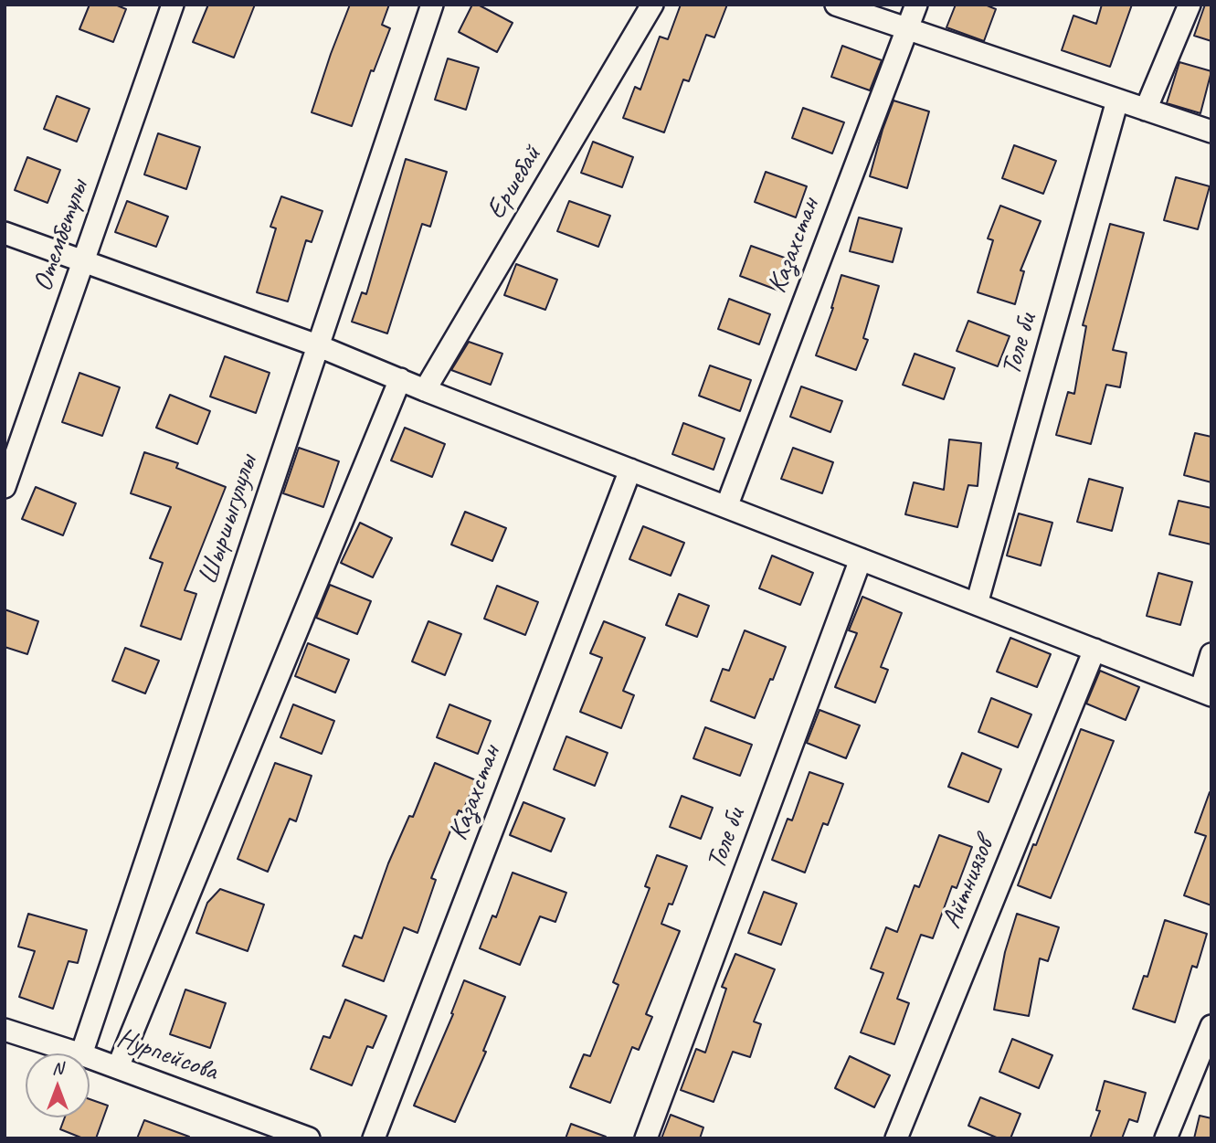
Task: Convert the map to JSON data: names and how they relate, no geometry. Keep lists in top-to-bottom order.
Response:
{
  "streets": {
    "street": [
      "Ершебай",
      "Отембетулы",
      "Казахстан",
      "Толе би",
      "Шыршыгулулы",
      "Айтниязов",
      "Нурпейсова"
    ]
  },
  "north": "top"
}
